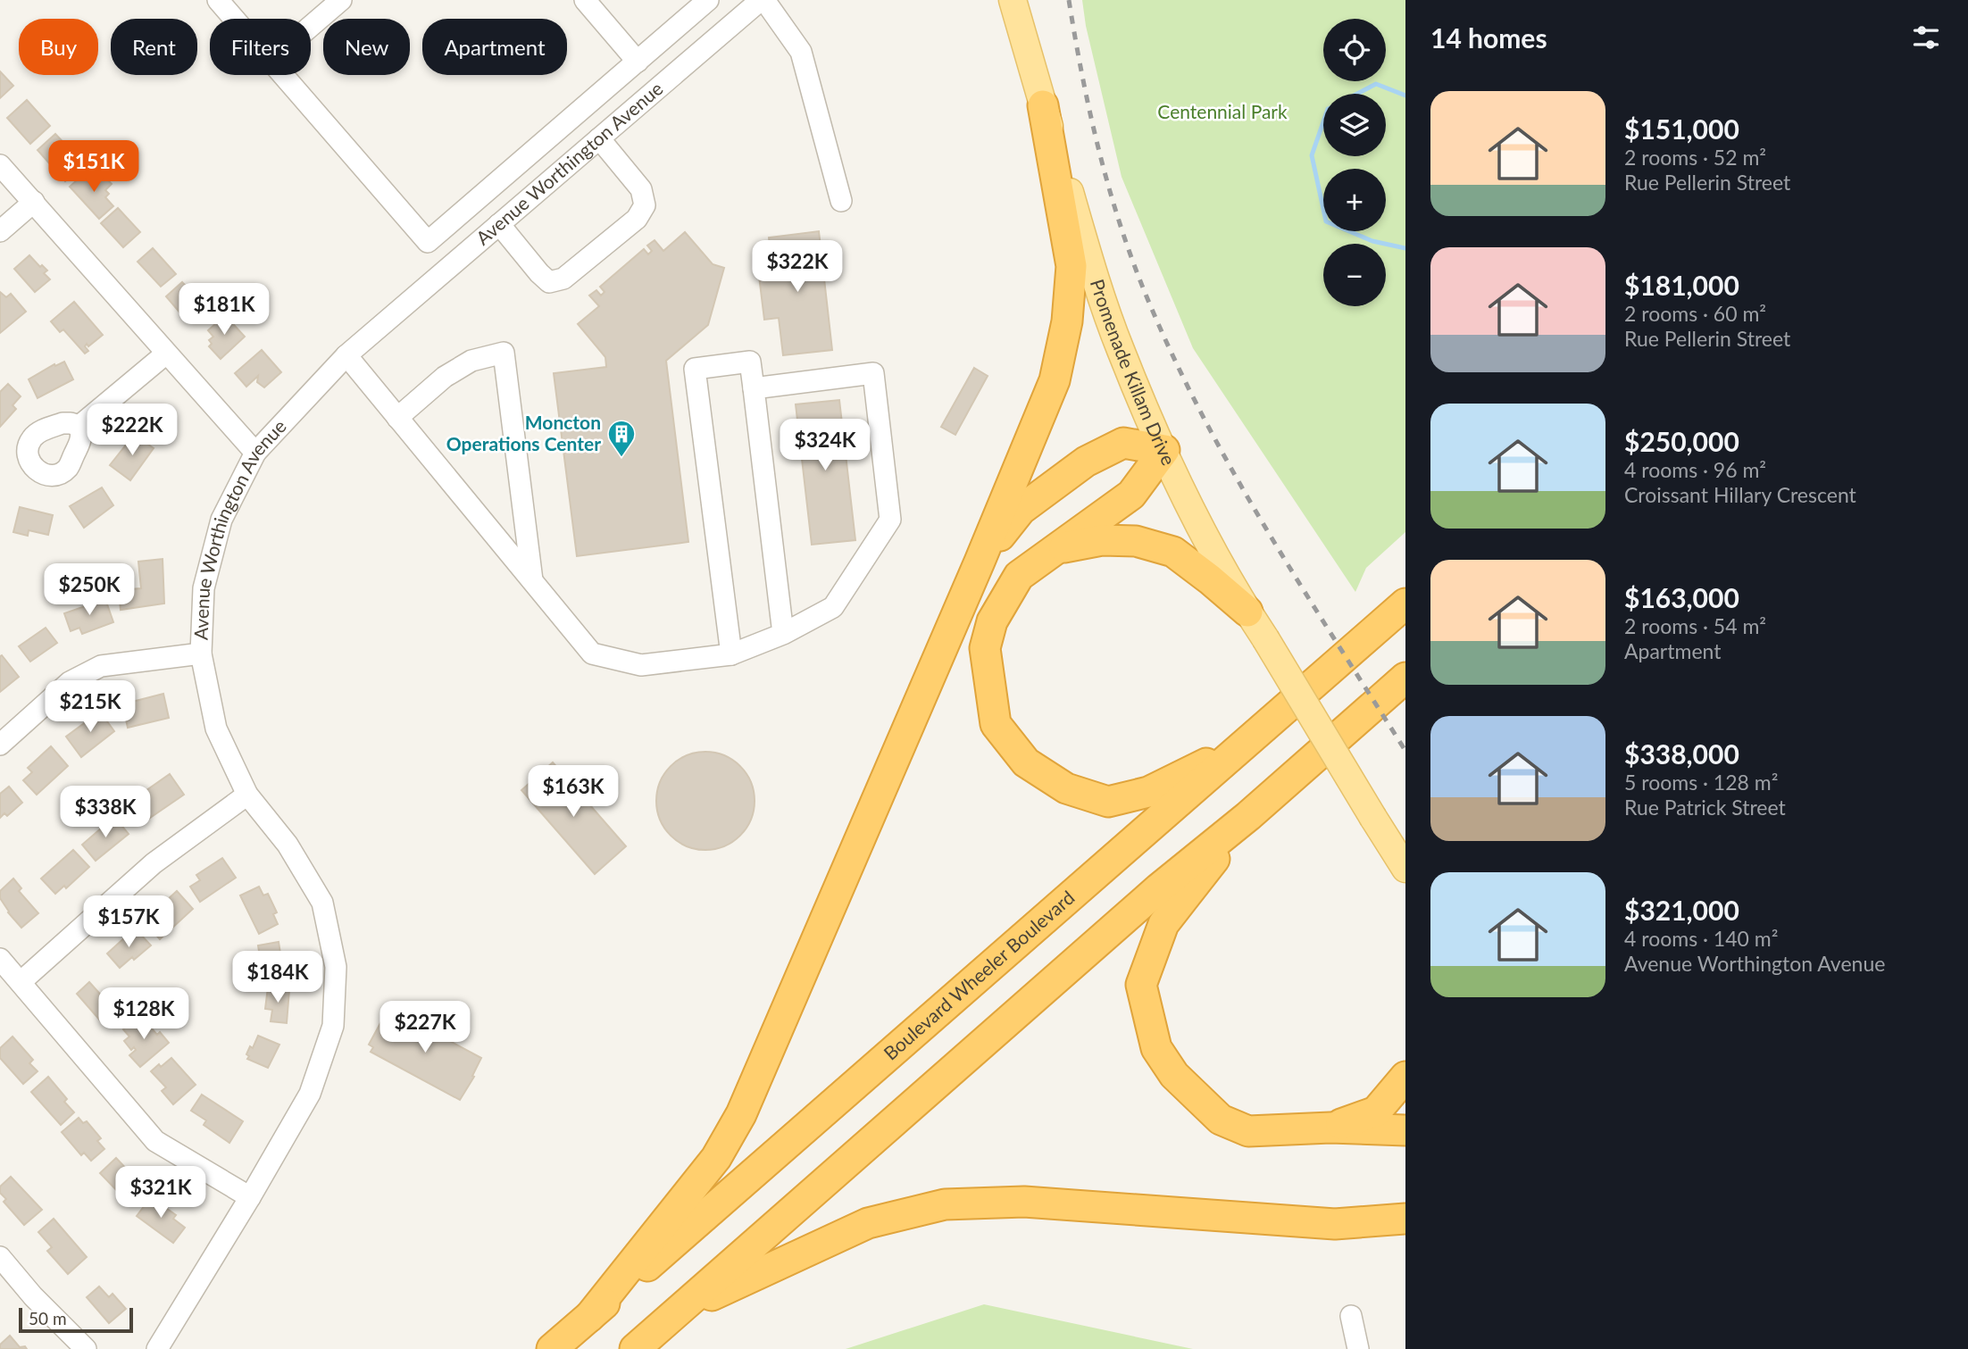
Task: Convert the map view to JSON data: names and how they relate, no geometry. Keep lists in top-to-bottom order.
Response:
{
  "streets": {
    "highway": ["Boulevard Wheeler Boulevard"],
    "main road": ["Promenade Killam Drive"],
    "street": ["Avenue Worthington Avenue"]
  },
  "parks": ["Centennial Park"],
  "places": {
    "building": ["Moncton Operations Center"]
  },
  "scale_bar": "50 m",
  "page": {
    "heading": "14 homes",
    "map_buttons": ["+", "−"],
    "chip": [
      "Buy",
      "Rent",
      "Filters",
      "New",
      "Apartment"
    ],
    "list": [
      {
        "name": "$151,000",
        "note": "2 rooms · 52 m² · Rue Pellerin Street"
      },
      {
        "name": "$181,000",
        "note": "2 rooms · 60 m² · Rue Pellerin Street"
      },
      {
        "name": "$250,000",
        "note": "4 rooms · 96 m² · Croissant Hillary Crescent"
      },
      {
        "name": "$163,000",
        "note": "2 rooms · 54 m² · Apartment"
      },
      {
        "name": "$338,000",
        "note": "5 rooms · 128 m² · Rue Patrick Street"
      },
      {
        "name": "$321,000",
        "note": "4 rooms · 140 m² · Avenue Worthington Avenue"
      }
    ],
    "price": [
      "$151K",
      "$322K",
      "$181K",
      "$222K",
      "$324K",
      "$250K",
      "$215K",
      "$163K",
      "$338K",
      "$157K",
      "$184K",
      "$128K",
      "$227K",
      "$321K"
    ],
    "scale": "50 m"
  }
}
